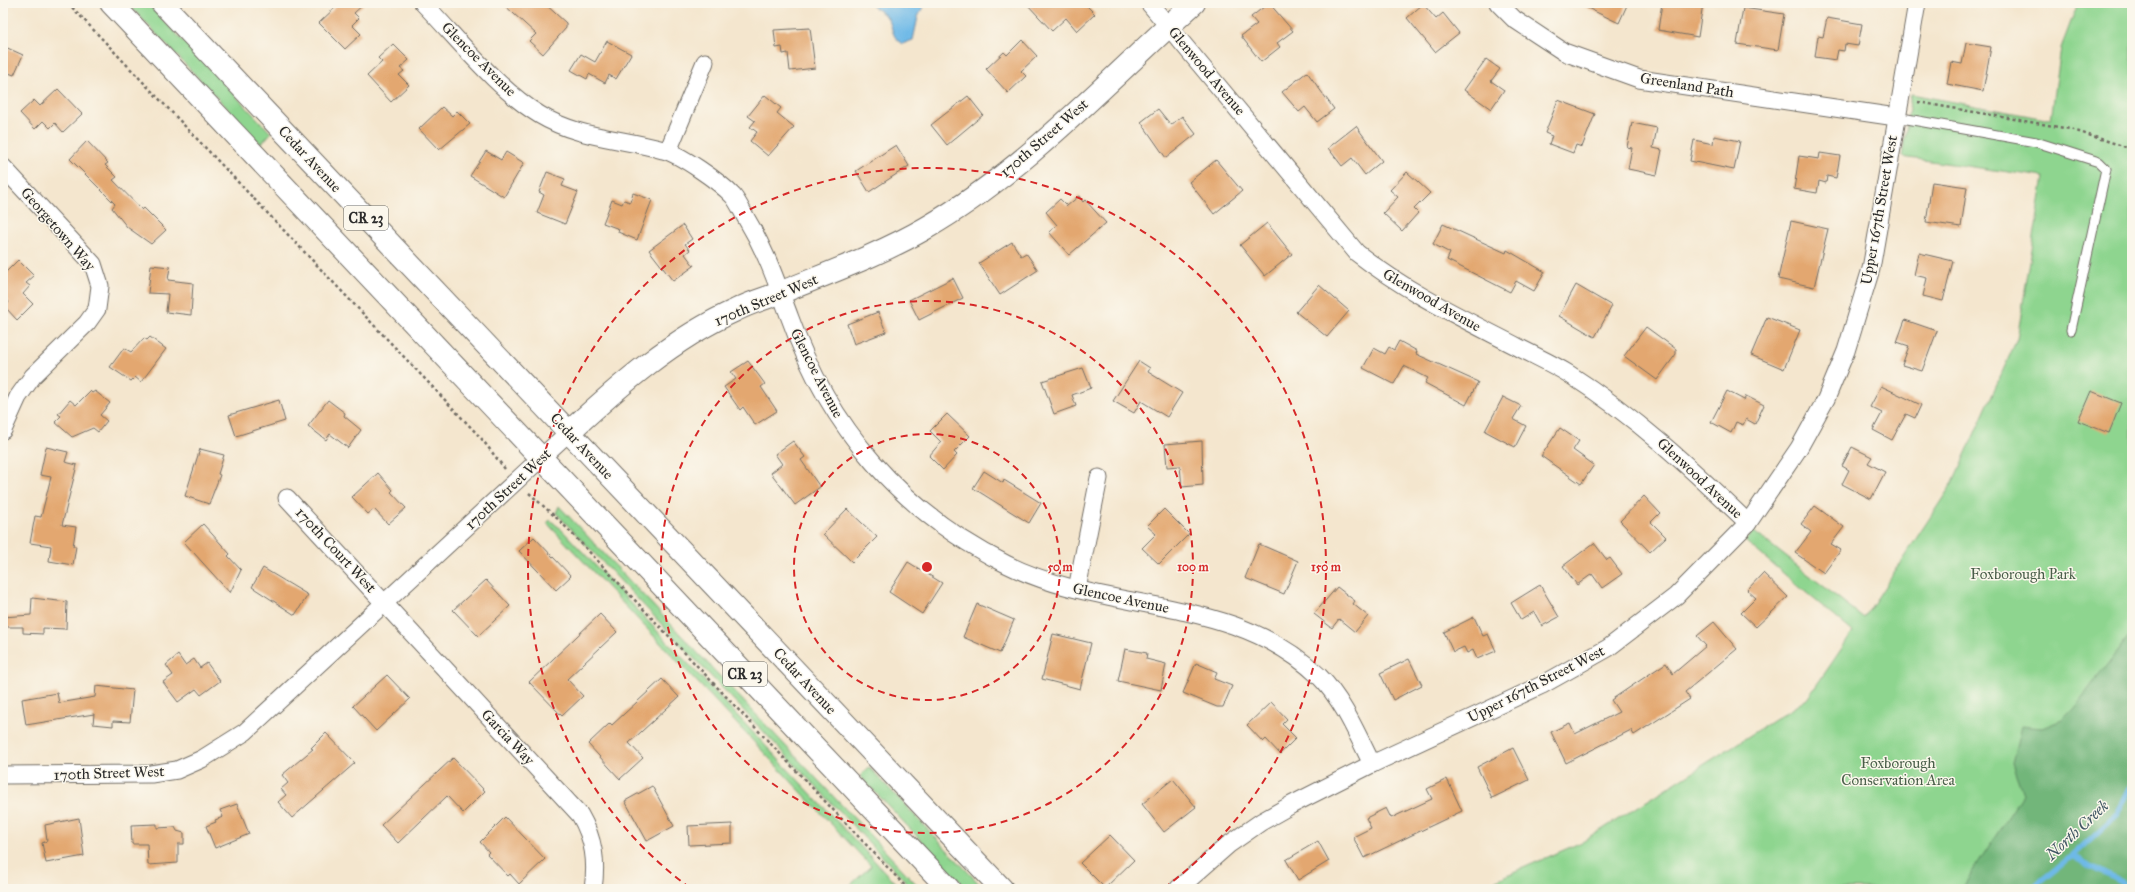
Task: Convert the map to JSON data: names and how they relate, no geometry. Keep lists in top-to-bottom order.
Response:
{
  "streets": {
    "main road": ["170th Street West", "Cedar Avenue", "CR 23"],
    "street": [
      "Glencoe Avenue",
      "Glenwood Avenue",
      "Greenland Path",
      "Upper 167th Street West",
      "Georgetown Way",
      "170th Court West",
      "Garcia Way"
    ]
  },
  "crossings": [
    ["Glencoe Avenue", "170th Street West"],
    ["Glencoe Avenue", "Upper 167th Street West"],
    ["Glenwood Avenue", "170th Street West"],
    ["Glenwood Avenue", "Upper 167th Street West"],
    ["Greenland Path", "Upper 167th Street West"],
    ["170th Street West", "Cedar Avenue"],
    ["170th Street West", "CR 23"],
    ["170th Street West", "170th Court West"],
    ["170th Street West", "Garcia Way"],
    ["170th Court West", "Garcia Way"]
  ],
  "water": ["North Creek"],
  "parks": ["Foxborough Park", "Foxborough Conservation Area"],
  "rings": ["50 m", "100 m", "150 m"]
}
